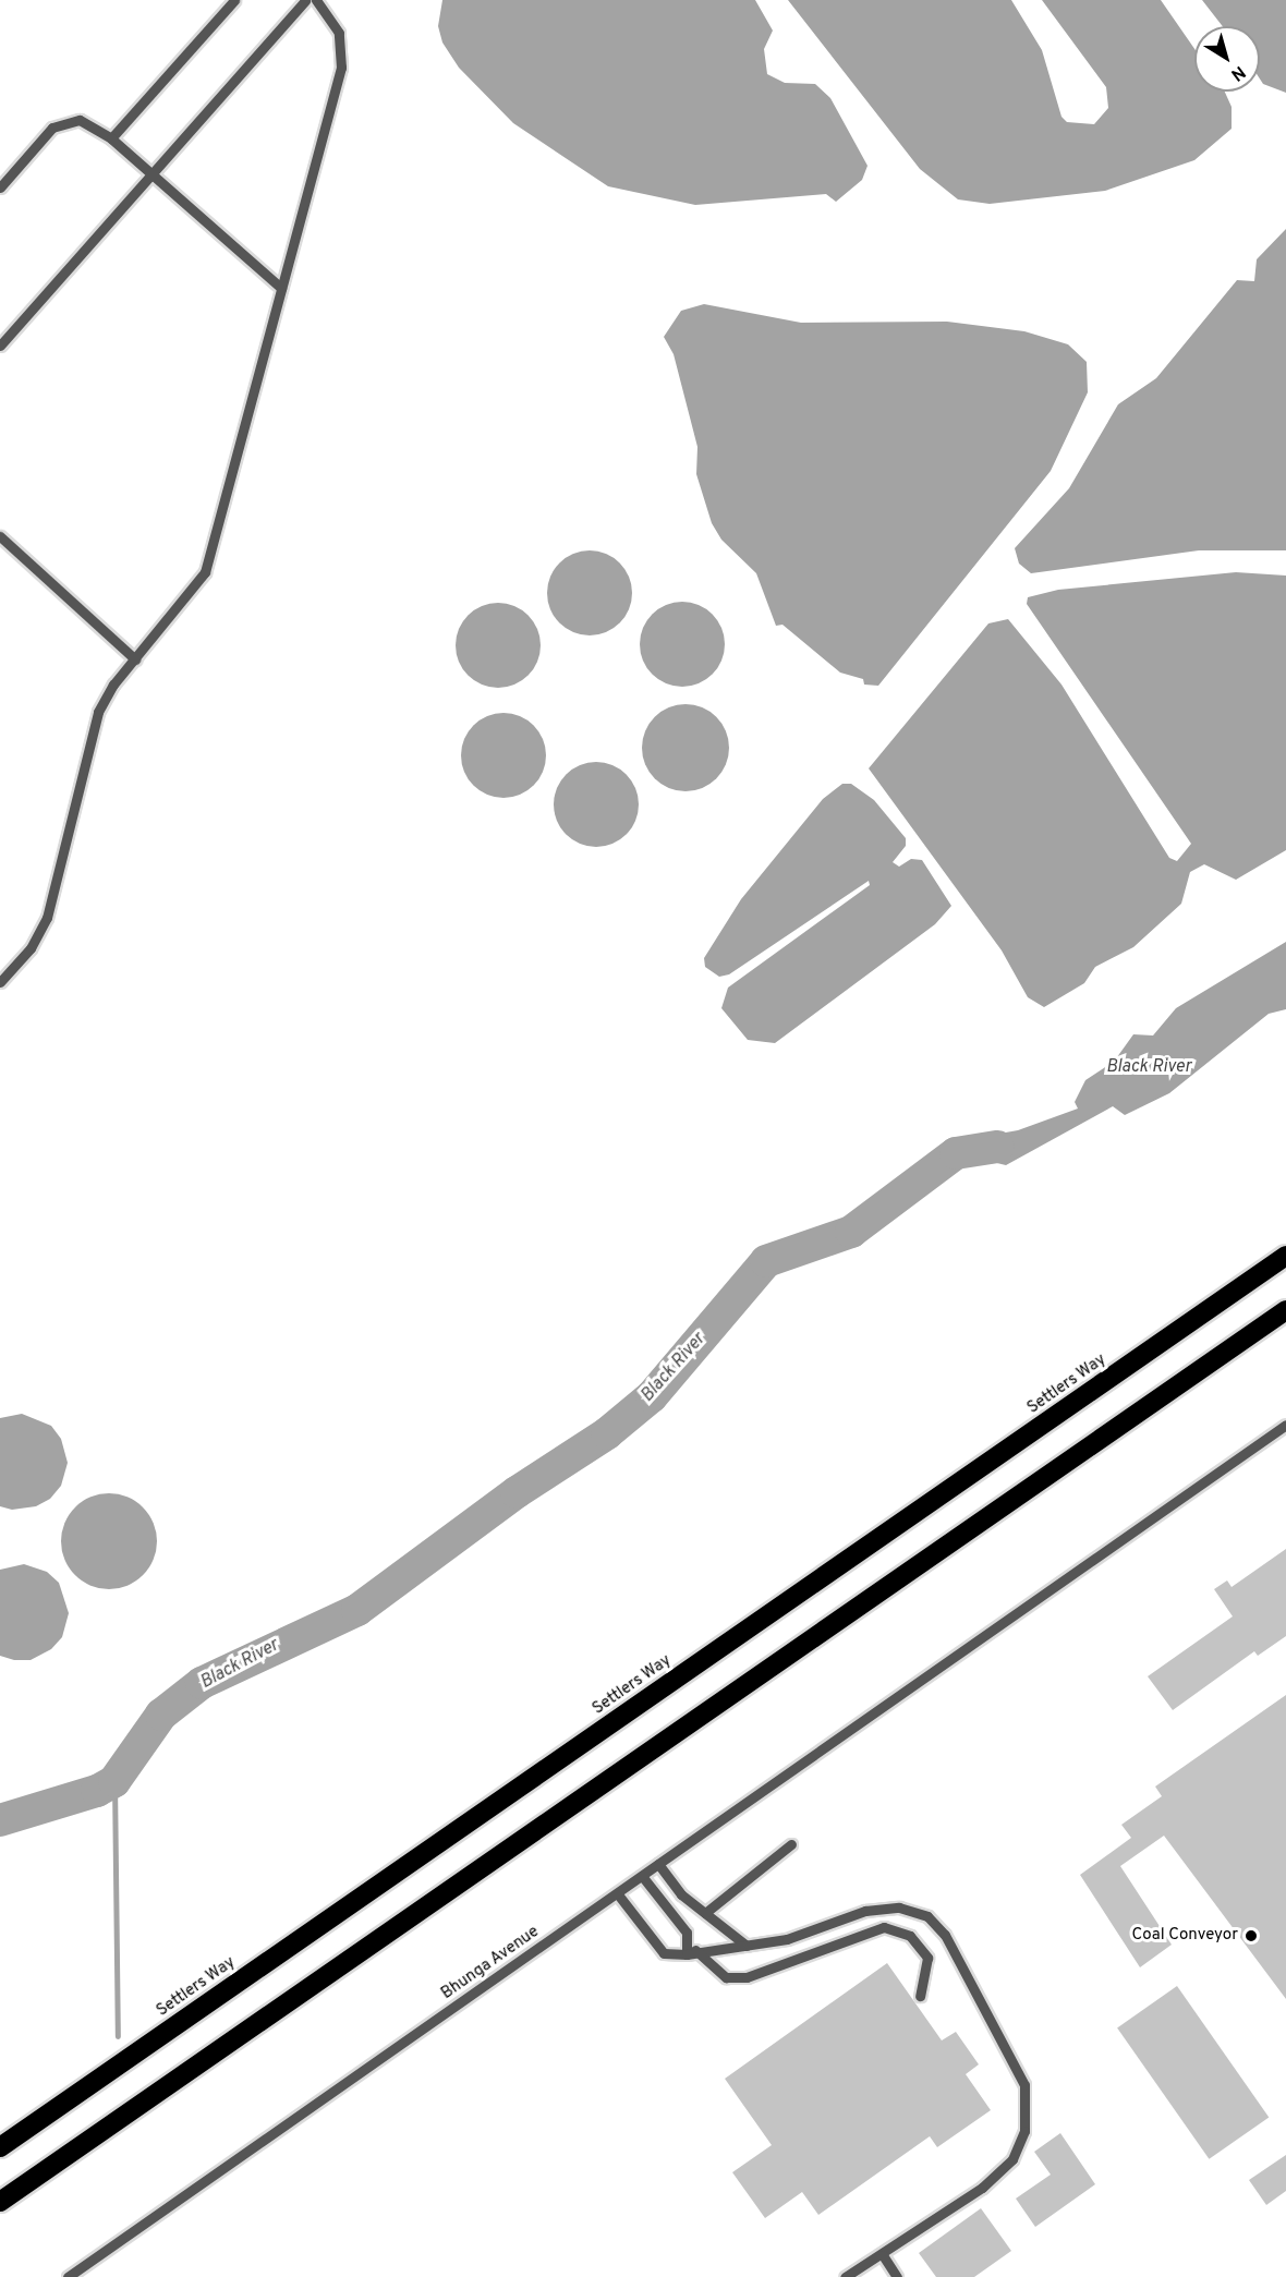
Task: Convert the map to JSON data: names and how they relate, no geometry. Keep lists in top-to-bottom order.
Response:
{
  "streets": {
    "highway": ["Settlers Way"],
    "lane": ["Bhunga Avenue"]
  },
  "water": ["Black River"],
  "places": ["Coal Conveyor"],
  "north": "bottom right"
}
